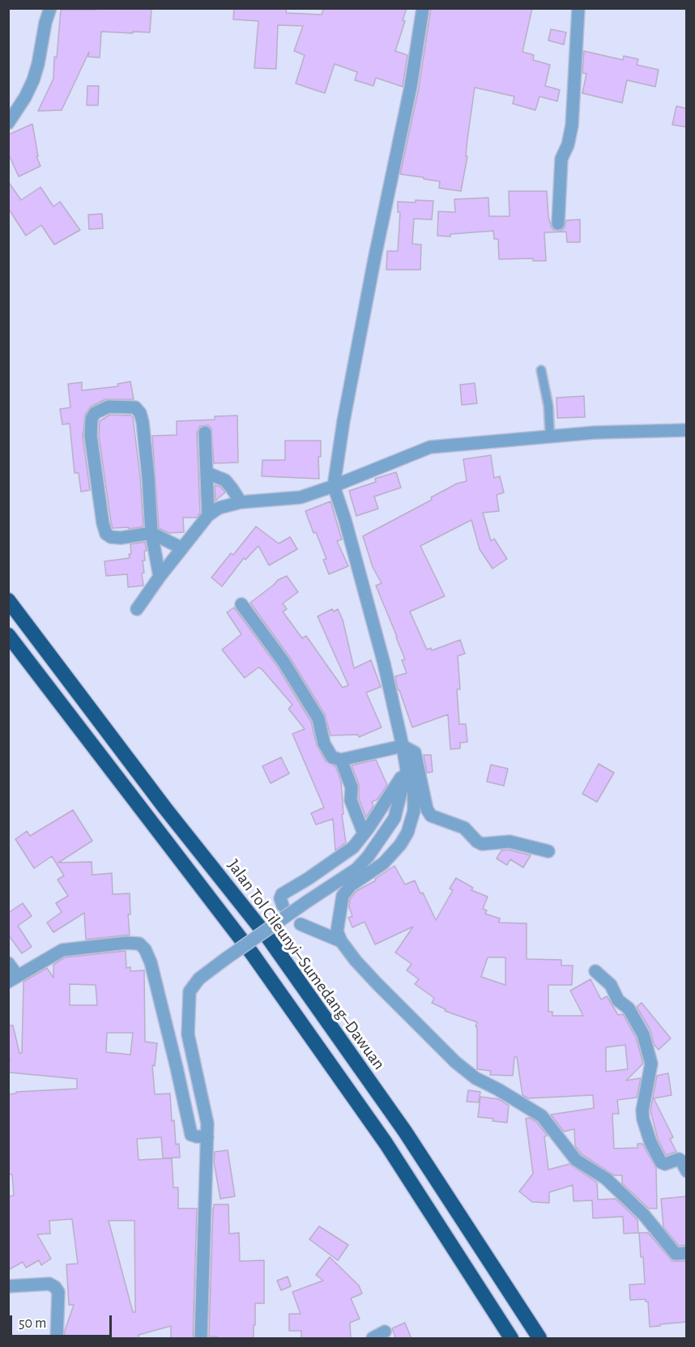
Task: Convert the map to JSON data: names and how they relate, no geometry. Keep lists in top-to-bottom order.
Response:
{
  "streets": {
    "highway": ["Jalan Tol Cileunyi–Sumedang–Dawuan"]
  },
  "scale_bar": "50 m"
}
